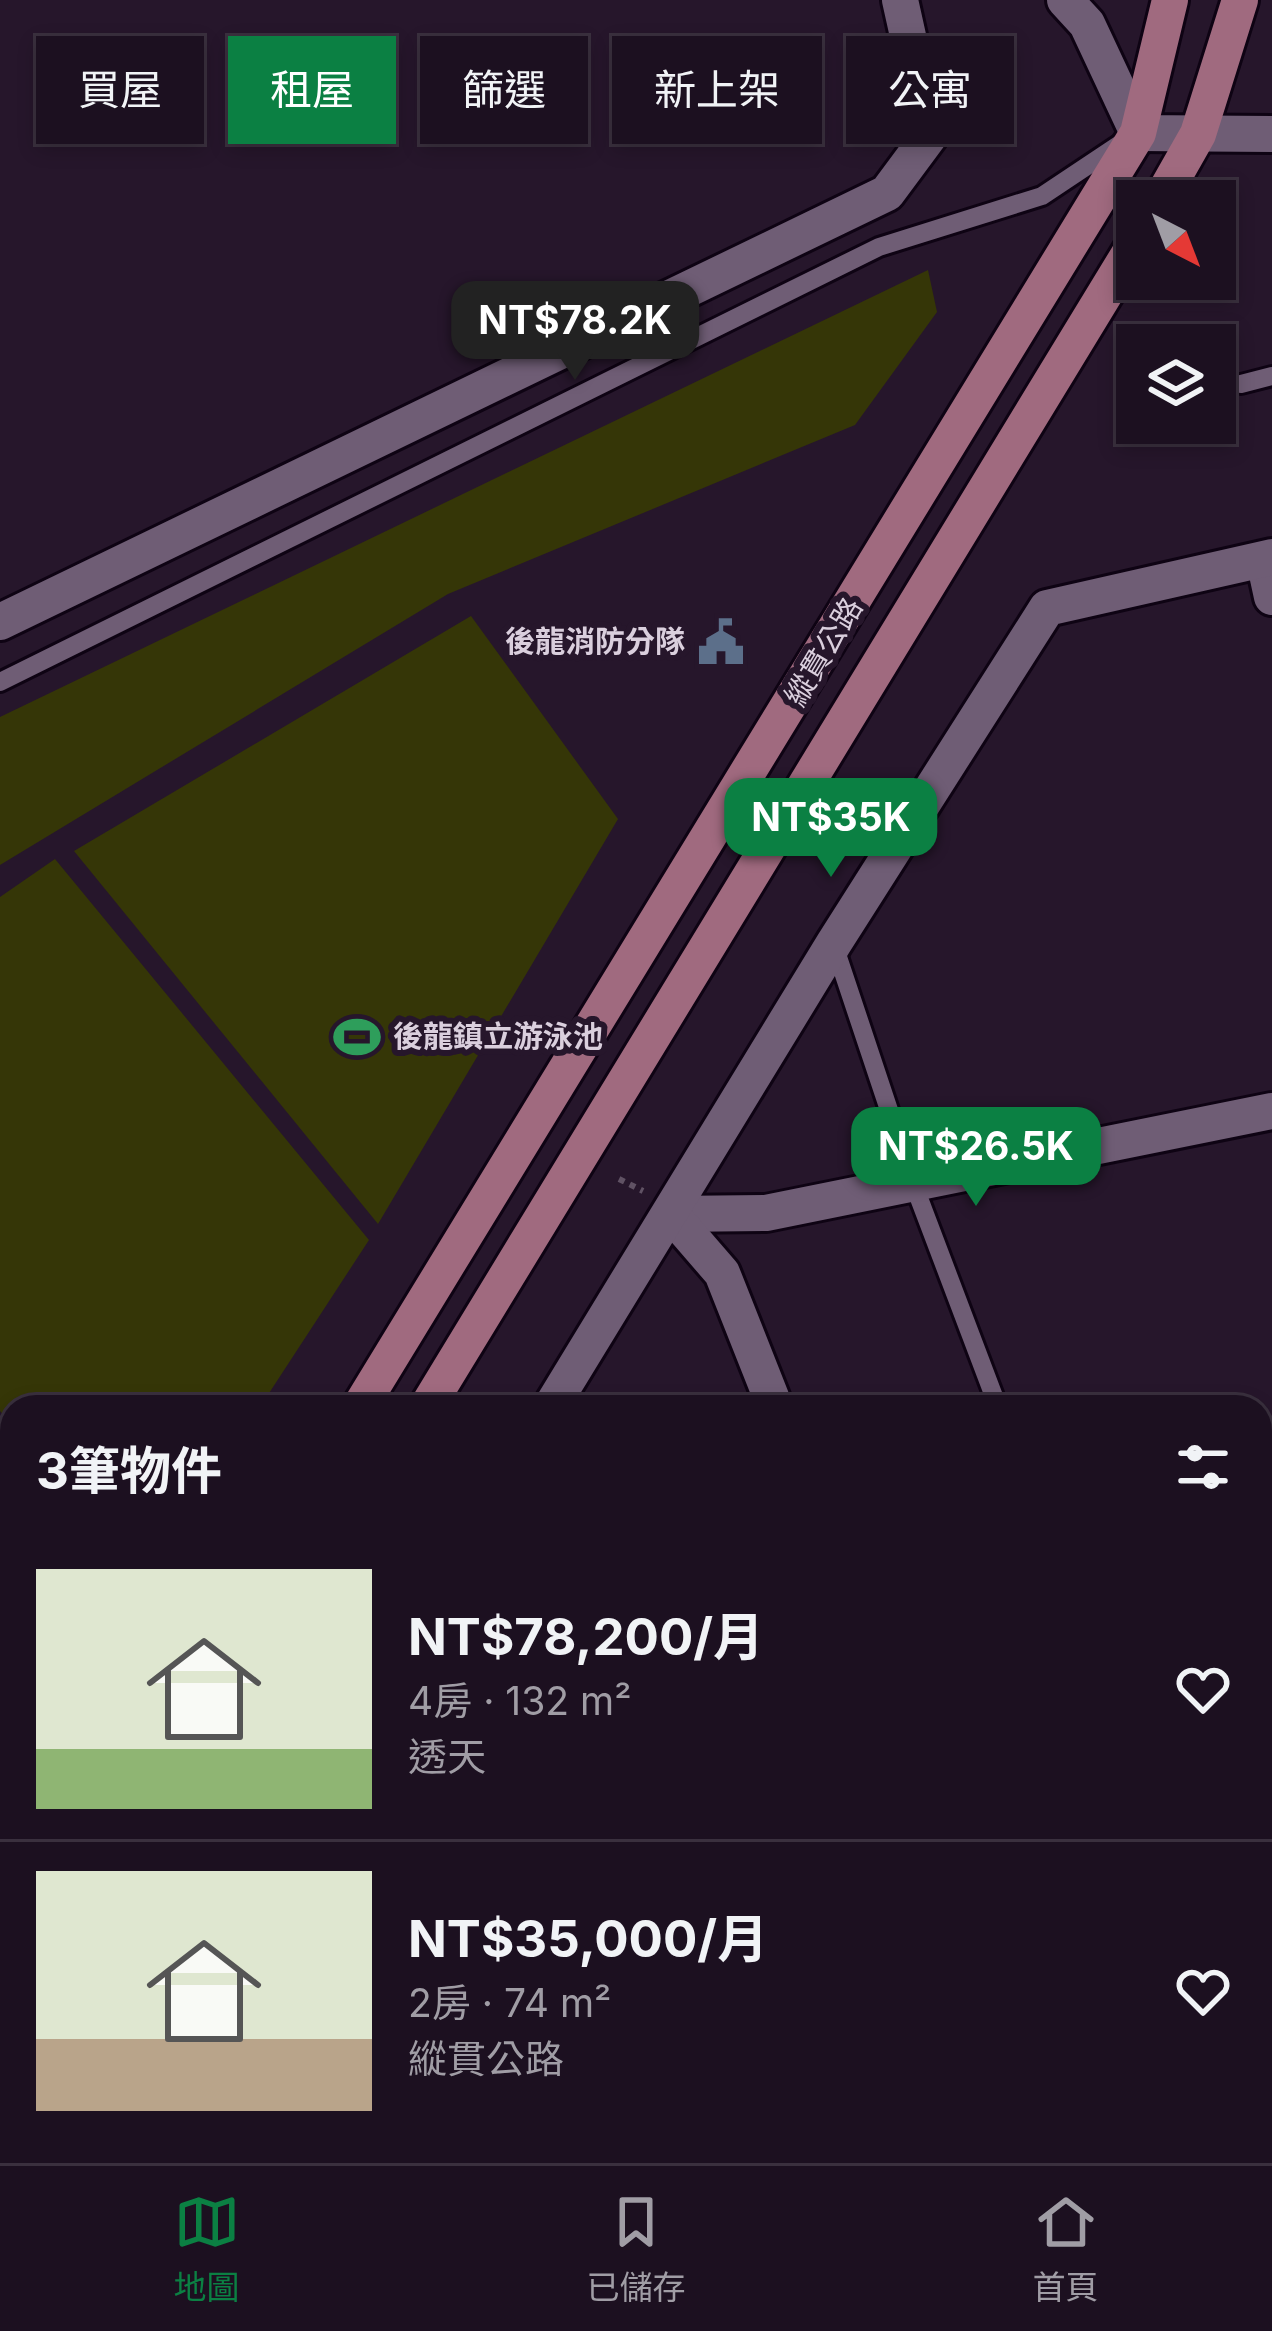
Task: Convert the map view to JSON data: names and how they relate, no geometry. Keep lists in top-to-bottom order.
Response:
{
  "streets": {
    "main road": ["縱貫公路"]
  },
  "places": {
    "public building": ["後龍消防分隊"],
    "sports": ["後龍鎮立游泳池"]
  },
  "north": "bottom right",
  "page": {
    "chip": [
      "買屋",
      "租屋",
      "篩選",
      "新上架",
      "公寓"
    ],
    "price": ["NT$78.2K", "NT$35K", "NT$26.5K"],
    "heading": "3筆物件",
    "list": [
      {
        "name": "NT$78,200/月",
        "note": "4房 · 132 m² · 透天"
      },
      {
        "name": "NT$35,000/月",
        "note": "2房 · 74 m² · 縱貫公路"
      }
    ],
    "tabs": ["地圖", "已儲存", "首頁"]
  }
}
